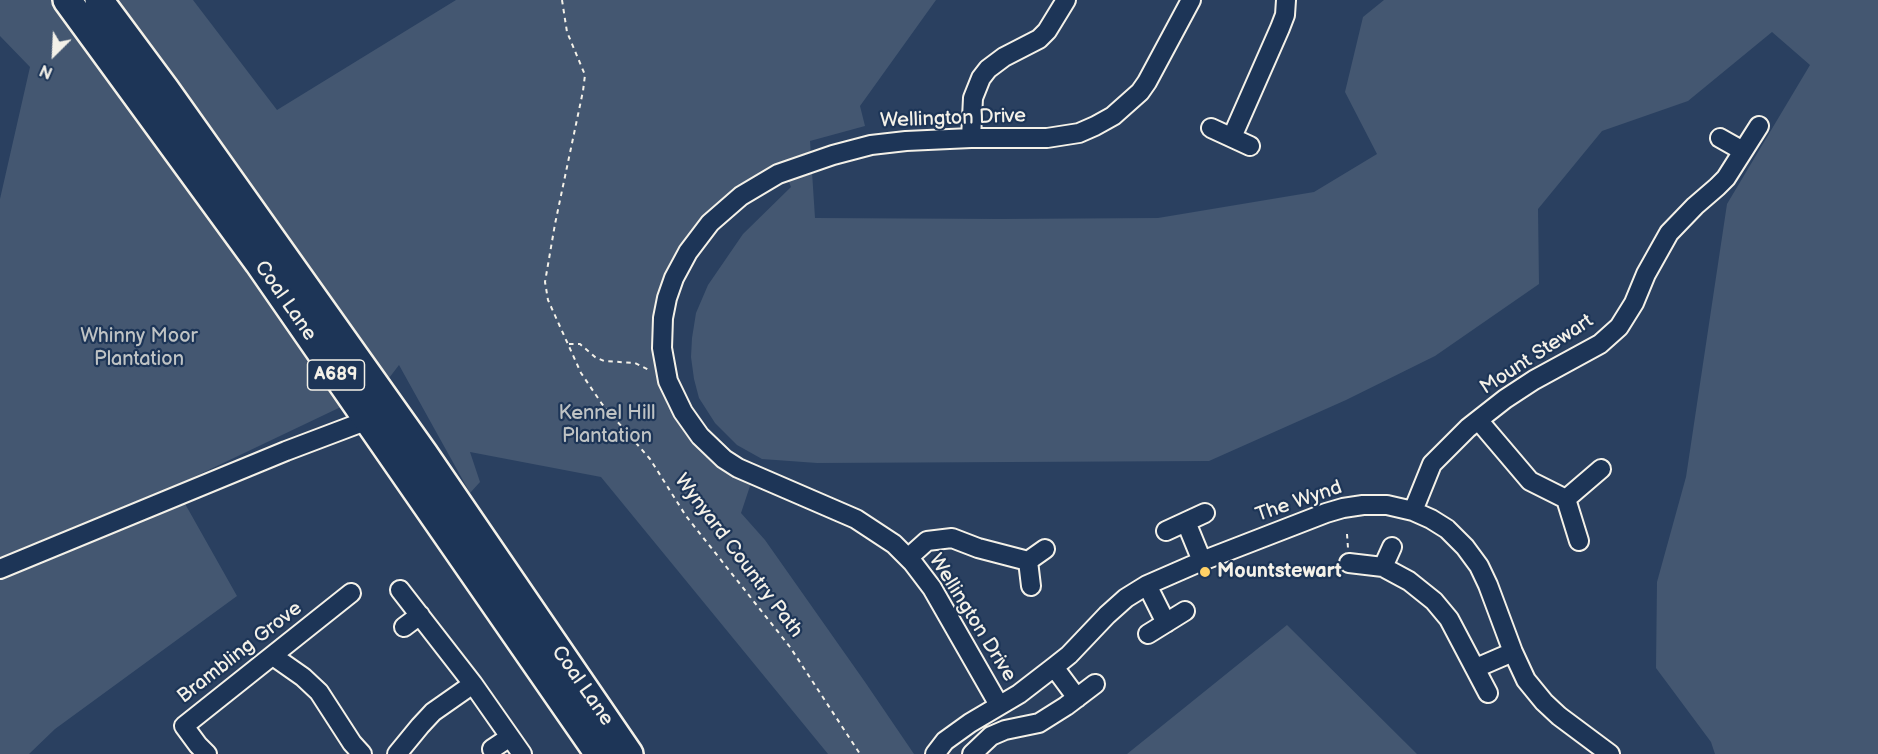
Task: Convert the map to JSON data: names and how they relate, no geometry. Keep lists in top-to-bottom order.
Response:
{
  "streets": {
    "highway": ["Coal Lane", "A689"],
    "street": [
      "Wellington Drive",
      "Mount Stewart",
      "The Wynd",
      "Brambling Grove"
    ],
    "path": ["Wynyard Country Path"]
  },
  "crossings": [
    ["Wellington Drive", "The Wynd"],
    ["Mount Stewart", "The Wynd"]
  ],
  "parks": ["Whinny Moor Plantation", "Kennel Hill Plantation"],
  "places": ["Mountstewart"],
  "north": "bottom left"
}
